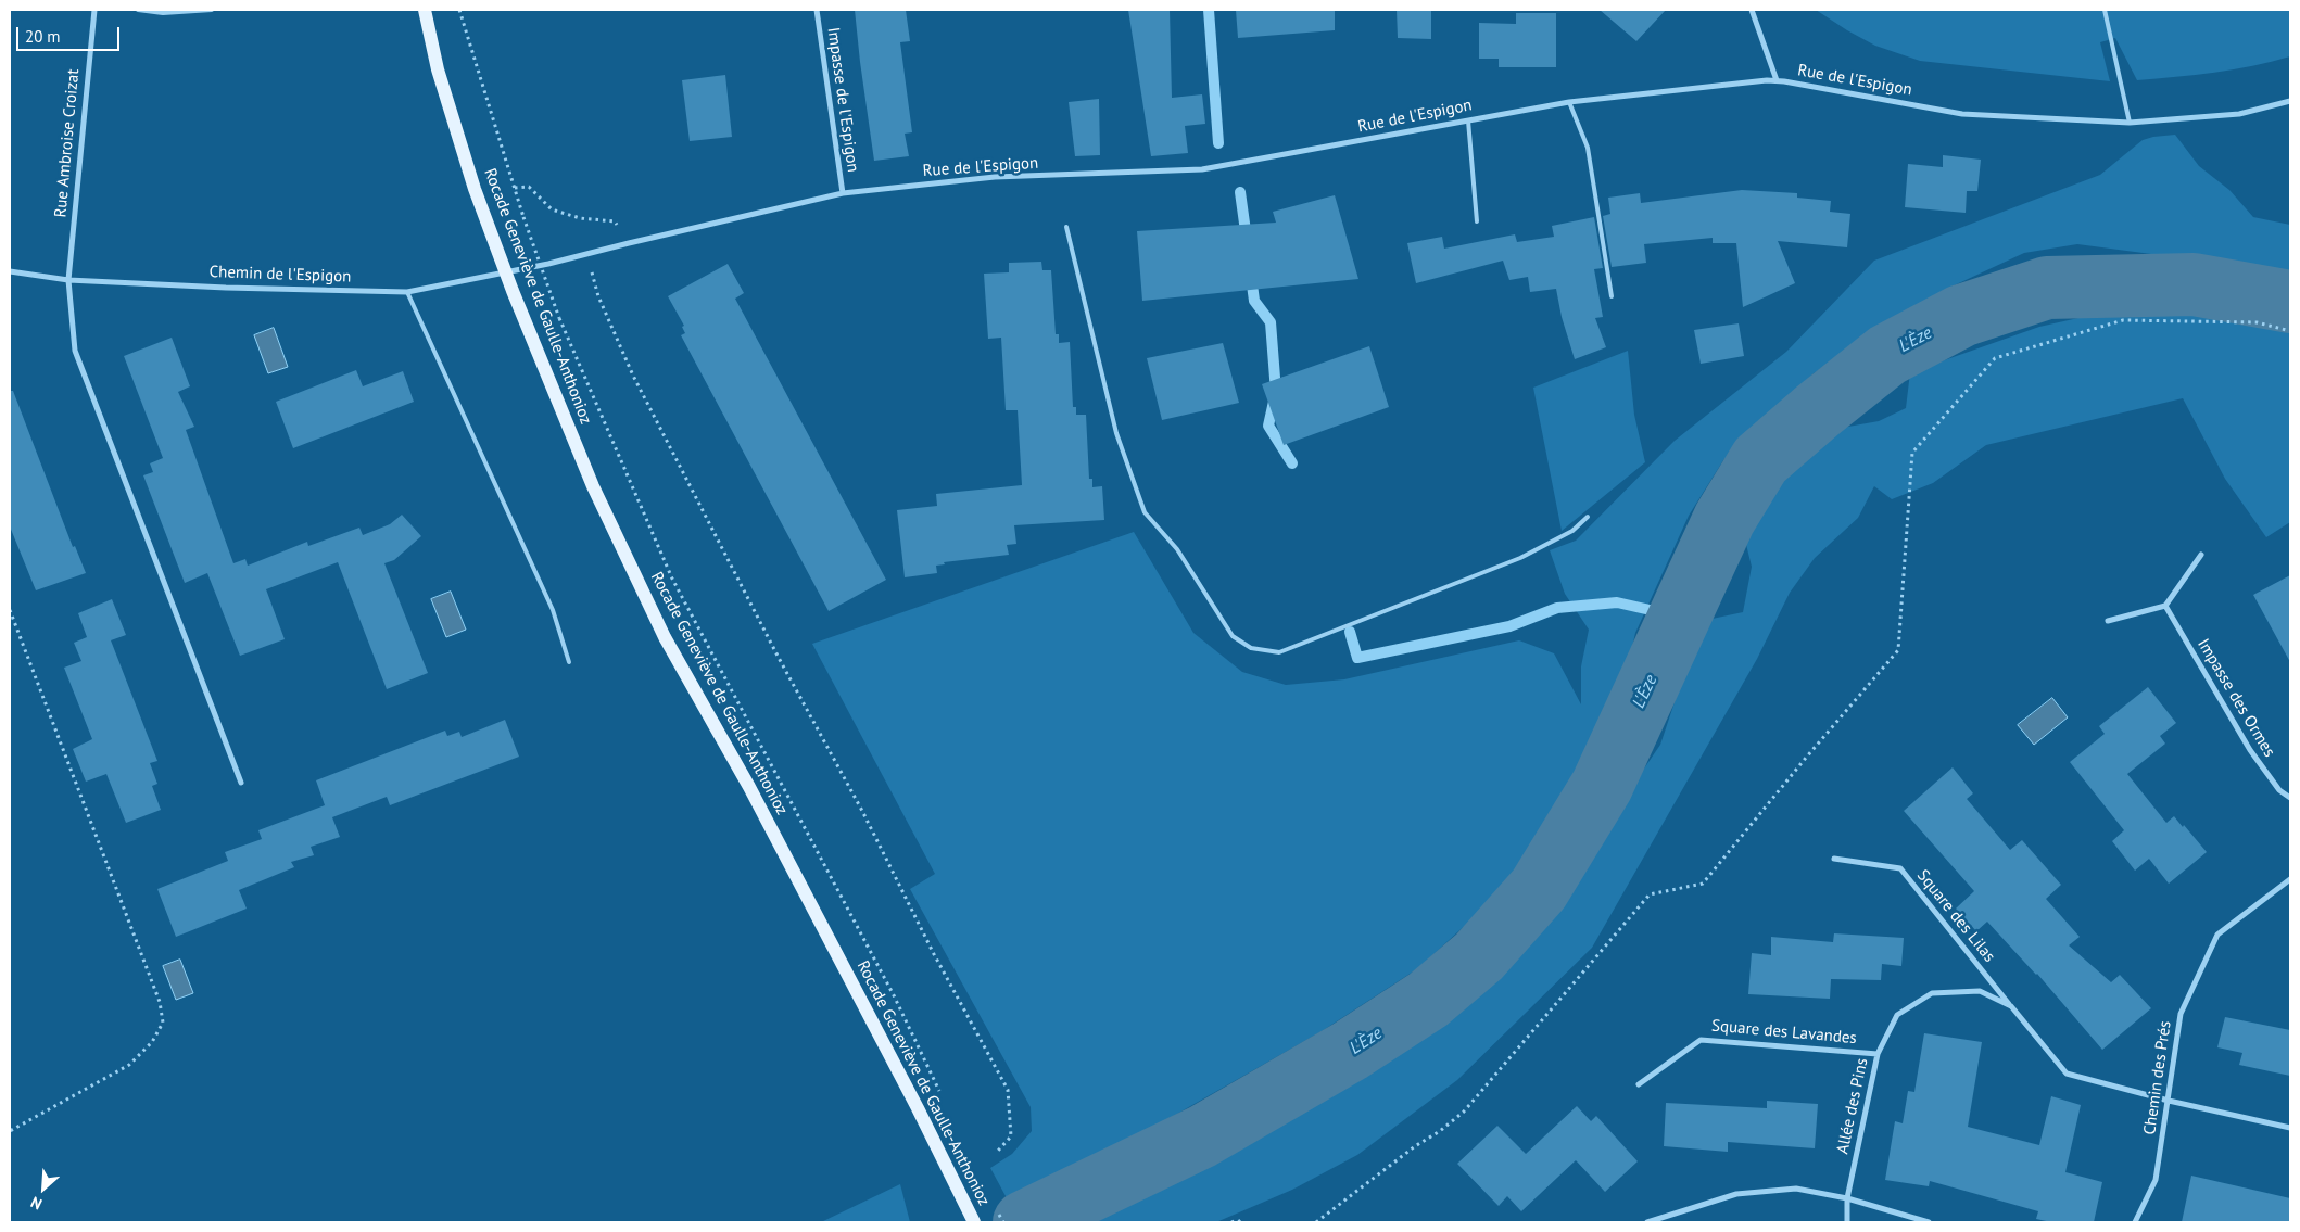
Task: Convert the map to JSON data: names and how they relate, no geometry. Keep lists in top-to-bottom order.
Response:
{
  "streets": {
    "main road": ["Rocade Geneviève de Gaulle-Anthonioz"],
    "street": [
      "Rue de l'Espigon",
      "Impasse de l'Espigon",
      "Rue Ambroise Croizat",
      "Chemin de l'Espigon",
      "Impasse des Ormes",
      "Square des Lilas",
      "Square des Lavandes",
      "Chemin des Prés",
      "Allée des Pins"
    ]
  },
  "crossings": [
    ["Rue de l'Espigon", "Impasse de l'Espigon"],
    ["Rue de l'Espigon", "Chemin de l'Espigon"],
    ["Rue Ambroise Croizat", "Chemin de l'Espigon"],
    ["Square des Lilas", "Allée des Pins"],
    ["Square des Lavandes", "Allée des Pins"],
    ["Chemin des Prés", "Allée des Pins"]
  ],
  "water": ["L'Èze"],
  "scale_bar": "20 m",
  "north": "bottom left"
}
